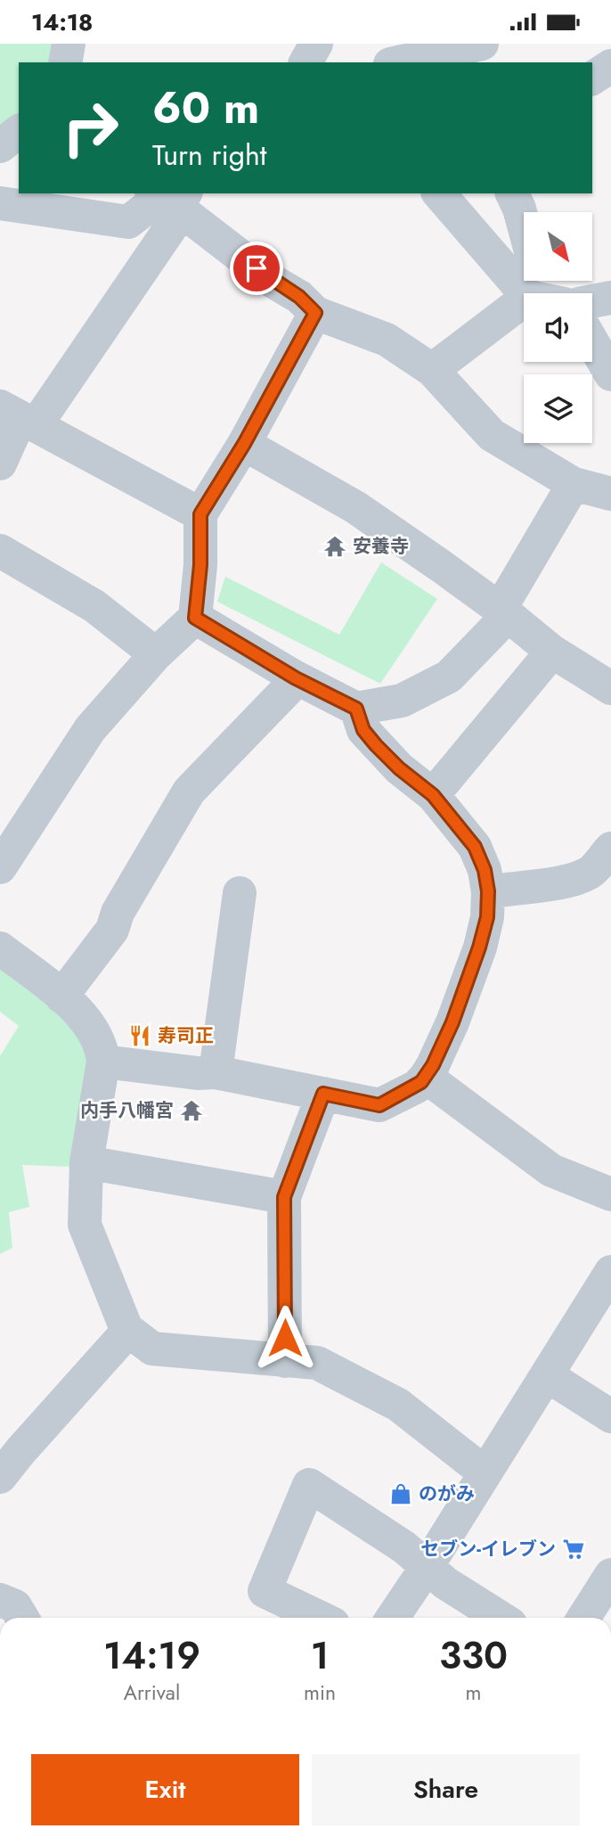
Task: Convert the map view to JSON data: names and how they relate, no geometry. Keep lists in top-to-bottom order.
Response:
{
  "places": {
    "temple": ["安養寺", "内手八幡宮"],
    "restaurant": ["寿司正"],
    "shop": ["のがみ"],
    "supermarket": ["セブン-イレブン"]
  },
  "north": "bottom right",
  "page": {
    "status": "14:18",
    "turn": ["60 m", "Turn right"],
    "eta": [
      "14:19",
      "Arrival",
      "1",
      "min",
      "330",
      "m"
    ],
    "buttons": ["Exit", "Share"]
  }
}
